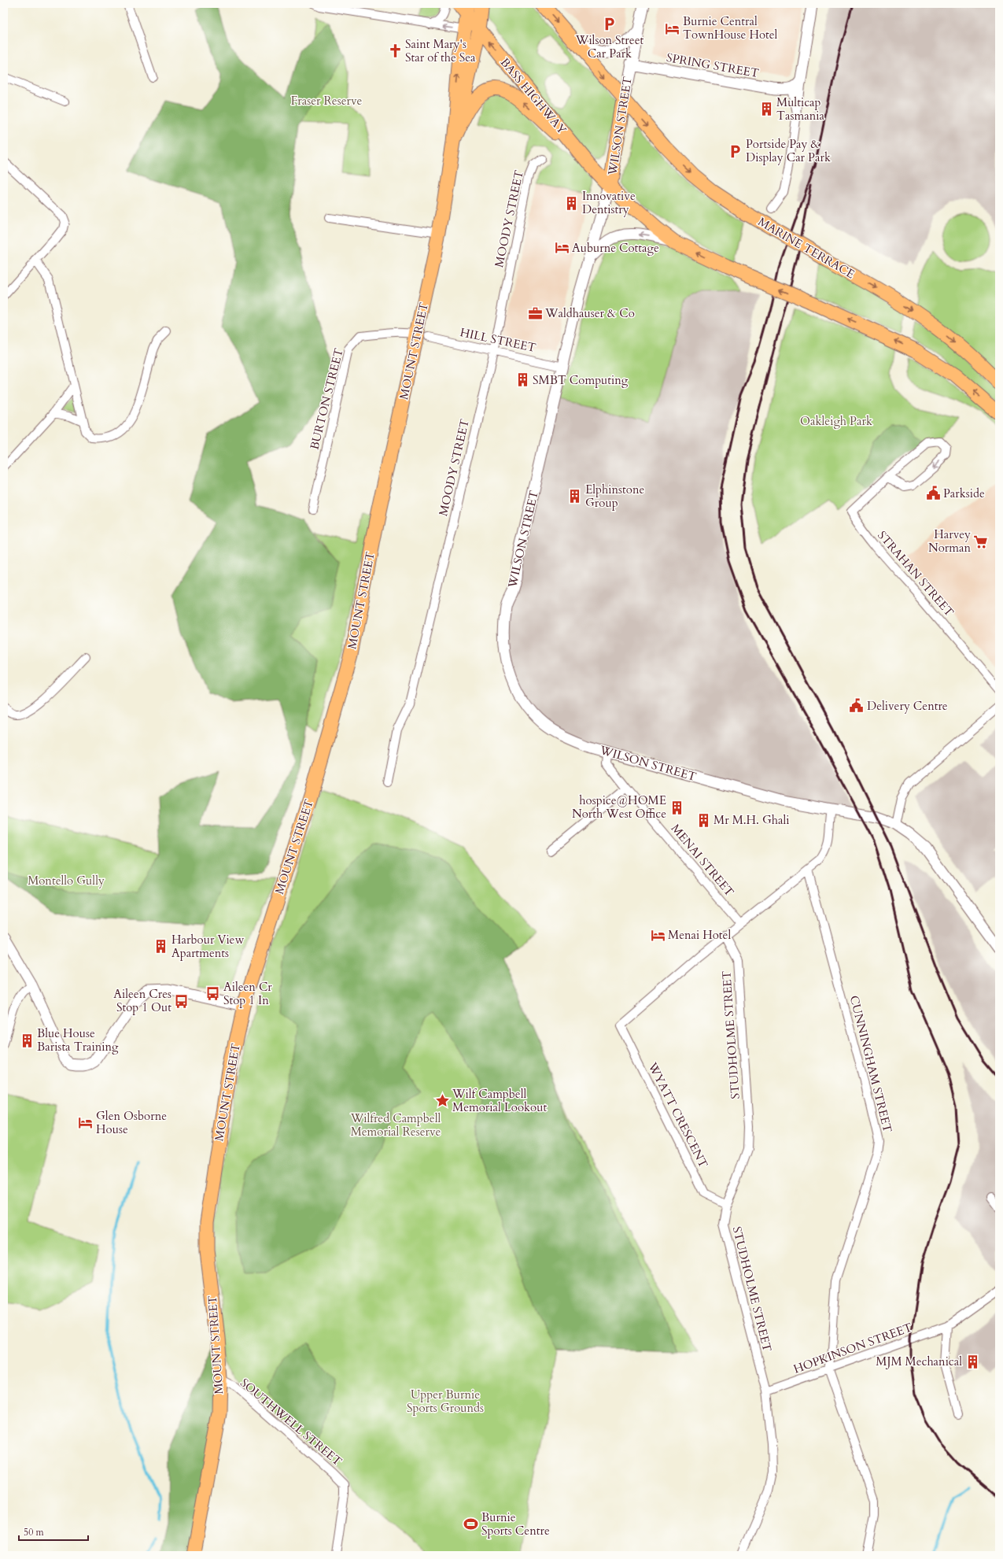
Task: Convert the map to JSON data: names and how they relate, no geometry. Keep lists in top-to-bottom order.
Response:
{
  "streets": {
    "highway": [
      "BASS HIGHWAY",
      "WILSON STREET",
      "MARINE TERRACE",
      "MOUNT STREET"
    ],
    "street": [
      "SPRING STREET",
      "MOODY STREET",
      "HILL STREET",
      "BURTON STREET",
      "STRAHAN STREET",
      "MENAI STREET",
      "STUDHOLME STREET",
      "CUNNINGHAM STREET",
      "WYATT CRESCENT",
      "HOPKINSON STREET",
      "SOUTHWELL STREET"
    ]
  },
  "crossings": [
    ["SPRING STREET", "WILSON STREET"],
    ["SPRING STREET", "MARINE TERRACE"],
    ["BASS HIGHWAY", "WILSON STREET"],
    ["BASS HIGHWAY", "MOUNT STREET"],
    ["WILSON STREET", "MARINE TERRACE"],
    ["WILSON STREET", "HILL STREET"],
    ["WILSON STREET", "MENAI STREET"],
    ["MOODY STREET", "HILL STREET"],
    ["HILL STREET", "MOUNT STREET"],
    ["HILL STREET", "BURTON STREET"],
    ["MOUNT STREET", "BURTON STREET"],
    ["MOUNT STREET", "SOUTHWELL STREET"],
    ["STUDHOLME STREET", "WYATT CRESCENT"],
    ["STUDHOLME STREET", "HOPKINSON STREET"],
    ["CUNNINGHAM STREET", "HOPKINSON STREET"]
  ],
  "parks": [
    "Fraser Reserve",
    "Oakleigh Park",
    "Montello Gully",
    "Wilfred Campbell Memorial Reserve",
    "Upper Burnie Sports Grounds"
  ],
  "places": {
    "parking": ["Wilson Street Car Park", "Portside Pay & Display Car Park"],
    "hotel": [
      "Burnie Central TownHouse Hotel",
      "Auburne Cottage",
      "Menai Hotel",
      "Glen Osborne House"
    ],
    "church": ["Saint Mary's Star of the Sea"],
    "building": [
      "Multicap Tasmania",
      "Innovative Dentistry",
      "SMBT Computing",
      "Elphinstone Group",
      "hospice@HOME North West Office",
      "Mr M.H. Ghali",
      "Harbour View Apartments",
      "Blue House Barista Training",
      "MJM Mechanical"
    ],
    "office": ["Waldhauser & Co"],
    "public building": ["Parkside", "Delivery Centre"],
    "supermarket": ["Harvey Norman"],
    "bus stop": ["Aileen Cr Stop 1 In", "Aileen Cres Stop 1 Out"],
    "place": ["Wilf Campbell Memorial Lookout"],
    "sports": ["Burnie Sports Centre"]
  },
  "scale_bar": "50 m"
}
